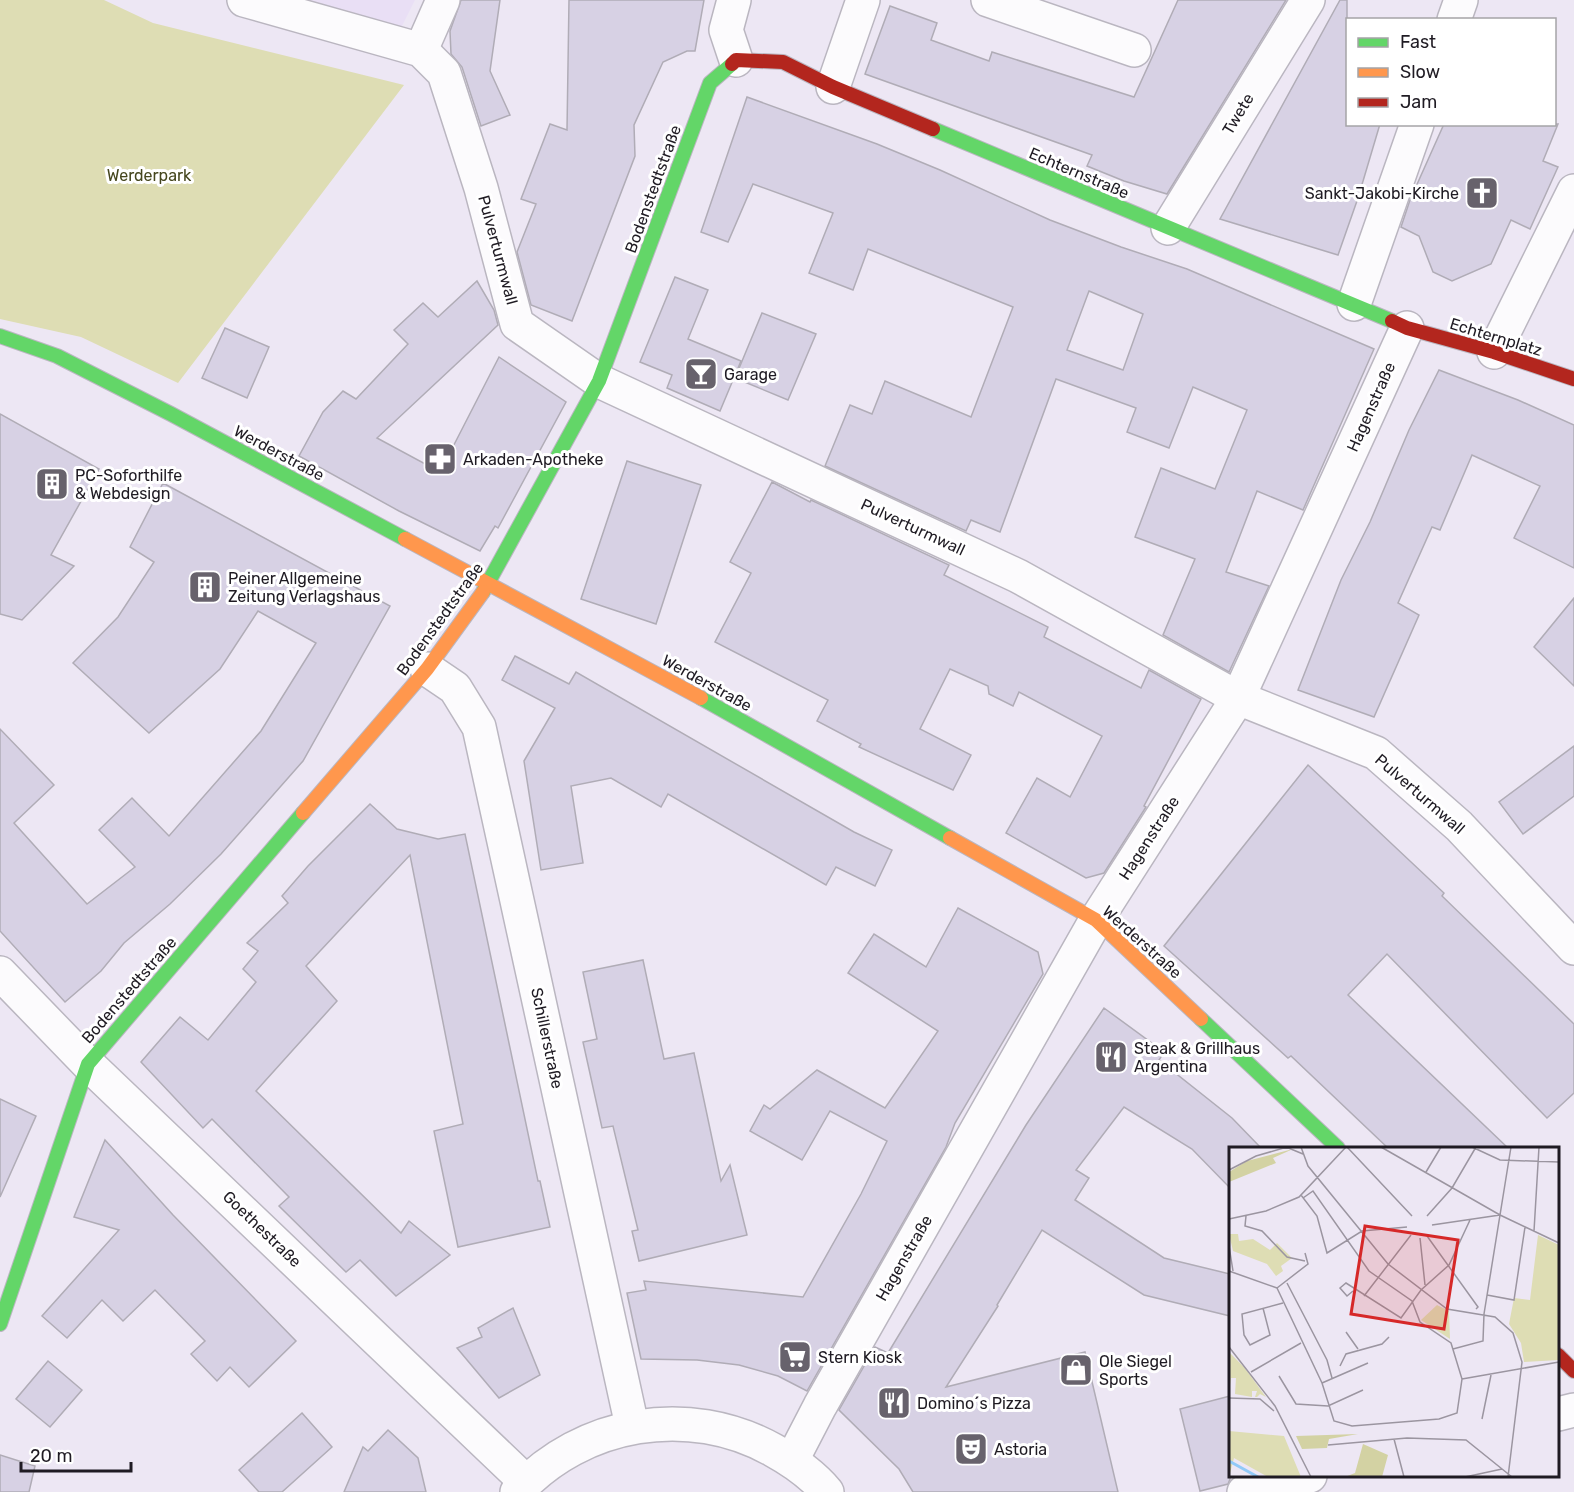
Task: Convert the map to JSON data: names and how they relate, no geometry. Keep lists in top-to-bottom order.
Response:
{
  "streets": {
    "street": [
      "Twete",
      "Echternstraße",
      "Bodenstedtstraße",
      "Pulverturmwall",
      "Echternplatz",
      "Hagenstraße",
      "Werderstraße",
      "Schillerstraße",
      "Goethestraße"
    ]
  },
  "crossings": [
    ["Twete", "Echternstraße"],
    ["Echternstraße", "Bodenstedtstraße"],
    ["Echternstraße", "Echternplatz"],
    ["Echternstraße", "Hagenstraße"],
    ["Bodenstedtstraße", "Pulverturmwall"],
    ["Bodenstedtstraße", "Werderstraße"],
    ["Bodenstedtstraße", "Schillerstraße"],
    ["Bodenstedtstraße", "Goethestraße"],
    ["Pulverturmwall", "Hagenstraße"],
    ["Echternplatz", "Hagenstraße"],
    ["Hagenstraße", "Werderstraße"]
  ],
  "parks": ["Werderpark"],
  "places": {
    "church": ["Sankt-Jakobi-Kirche"],
    "bar": ["Garage"],
    "pharmacy": ["Arkaden-Apotheke"],
    "building": ["PC-Soforthilfe & Webdesign", "Peiner Allgemeine Zeitung Verlagshaus"],
    "restaurant": ["Steak & Grillhaus Argentina", "Domino´s Pizza"],
    "supermarket": ["Stern Kiosk"],
    "shop": ["Ole Siegel Sports"],
    "theatre": ["Astoria"]
  },
  "legend": ["Fast", "Slow", "Jam"],
  "scale_bar": "20 m"
}
